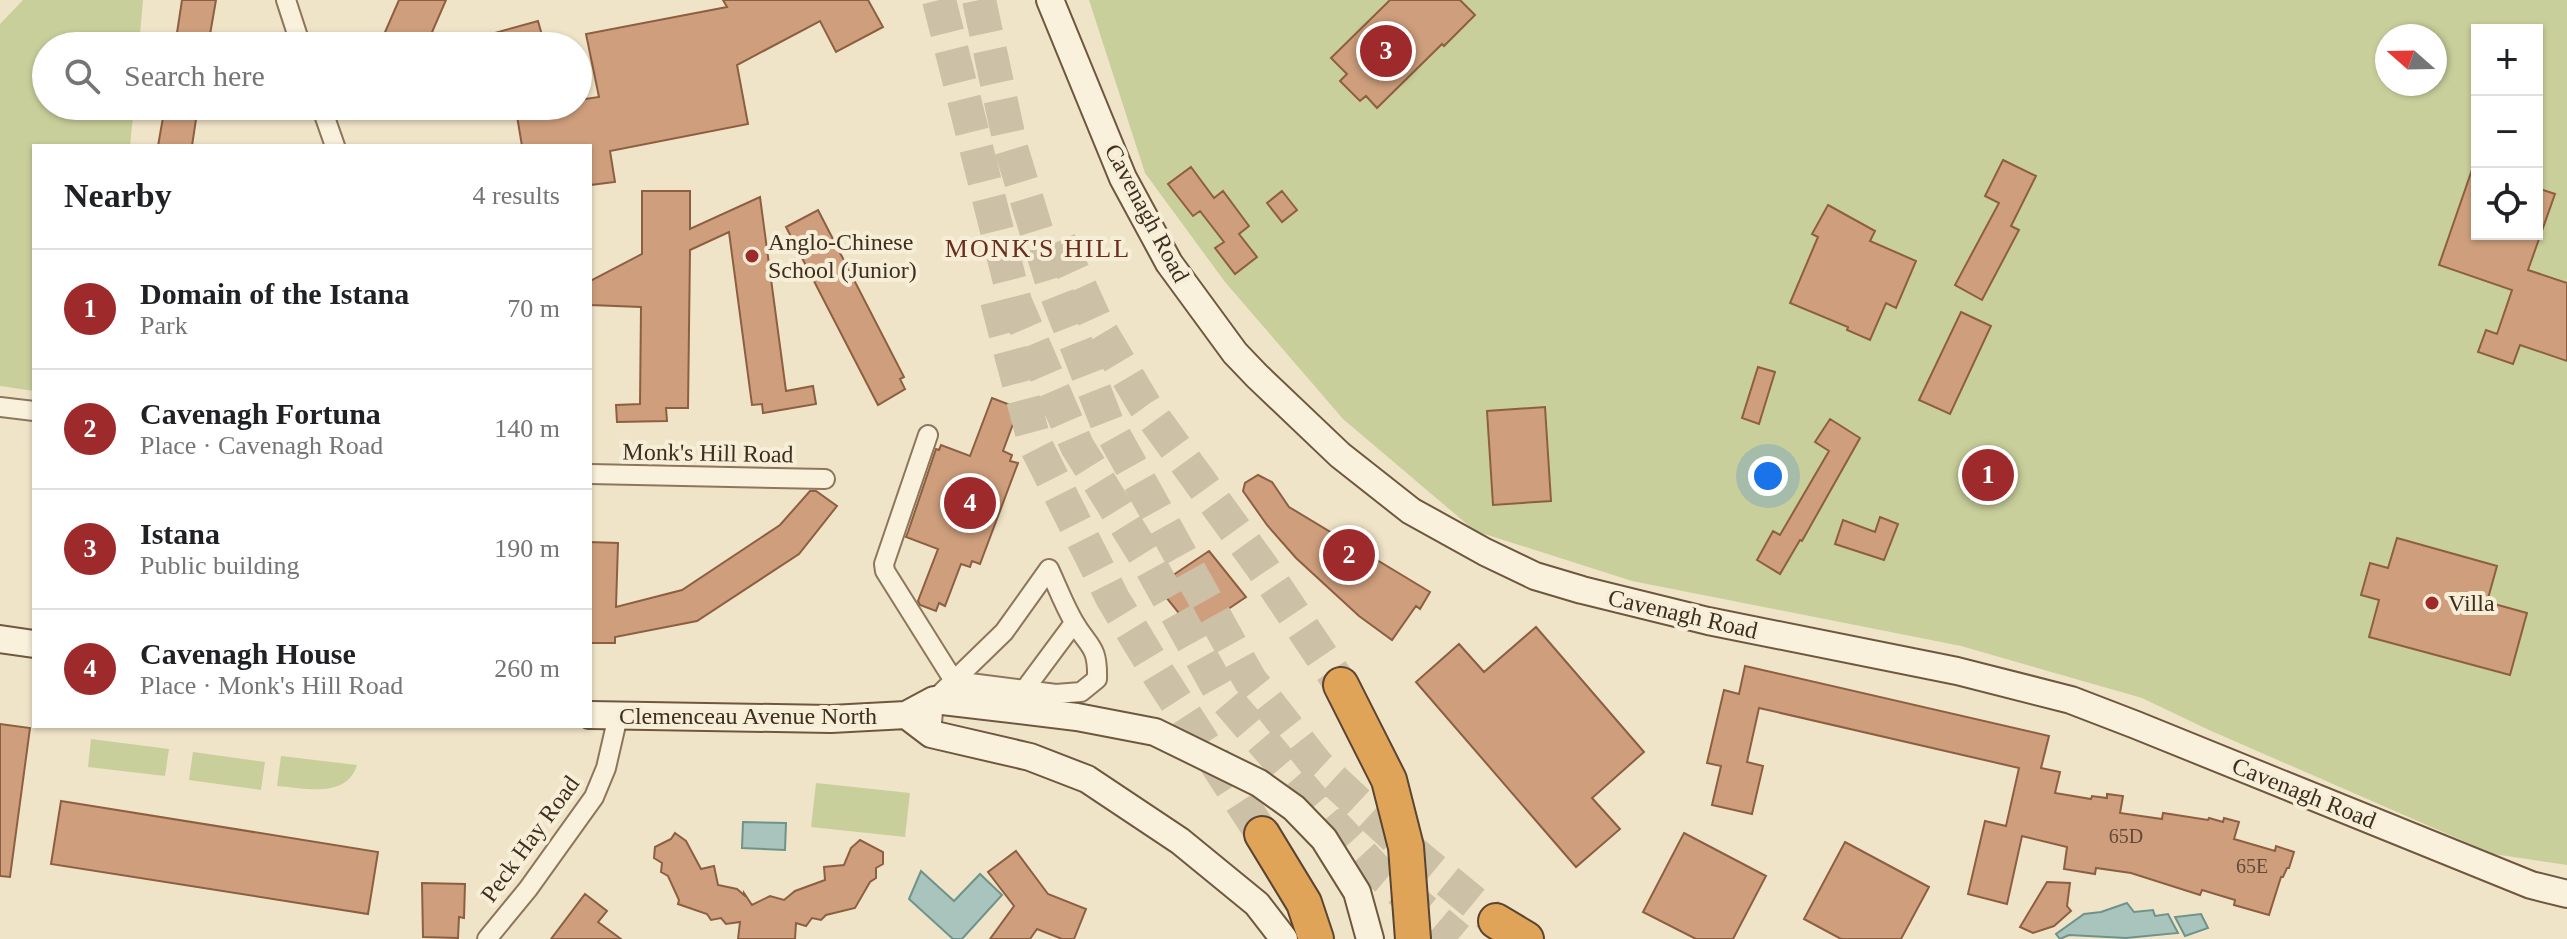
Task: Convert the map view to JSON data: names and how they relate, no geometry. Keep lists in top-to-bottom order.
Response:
{
  "streets": {
    "street": [
      "Cavenagh Road",
      "Monk's Hill Road",
      "Clemenceau Avenue North",
      "Peck Hay Road"
    ]
  },
  "crossings": [
    ["Clemenceau Avenue North", "Peck Hay Road"]
  ],
  "districts": ["MONK'S HILL"],
  "places": ["Anglo-Chinese School (Junior)", "Villa"],
  "house_numbers": ["65D", "65E"],
  "north": "left",
  "page": {
    "pins": [
      "3",
      "1",
      "4",
      "2"
    ],
    "map_buttons": ["+", "−"],
    "search": "Search here",
    "heading": ["Nearby", "4 results"],
    "list": [
      {
        "mark": "1",
        "name": "Domain of the Istana",
        "note": "Park",
        "value": "70 m"
      },
      {
        "mark": "2",
        "name": "Cavenagh Fortuna",
        "note": "Place · Cavenagh Road",
        "value": "140 m"
      },
      {
        "mark": "3",
        "name": "Istana",
        "note": "Public building",
        "value": "190 m"
      },
      {
        "mark": "4",
        "name": "Cavenagh House",
        "note": "Place · Monk's Hill Road",
        "value": "260 m"
      }
    ]
  }
}
